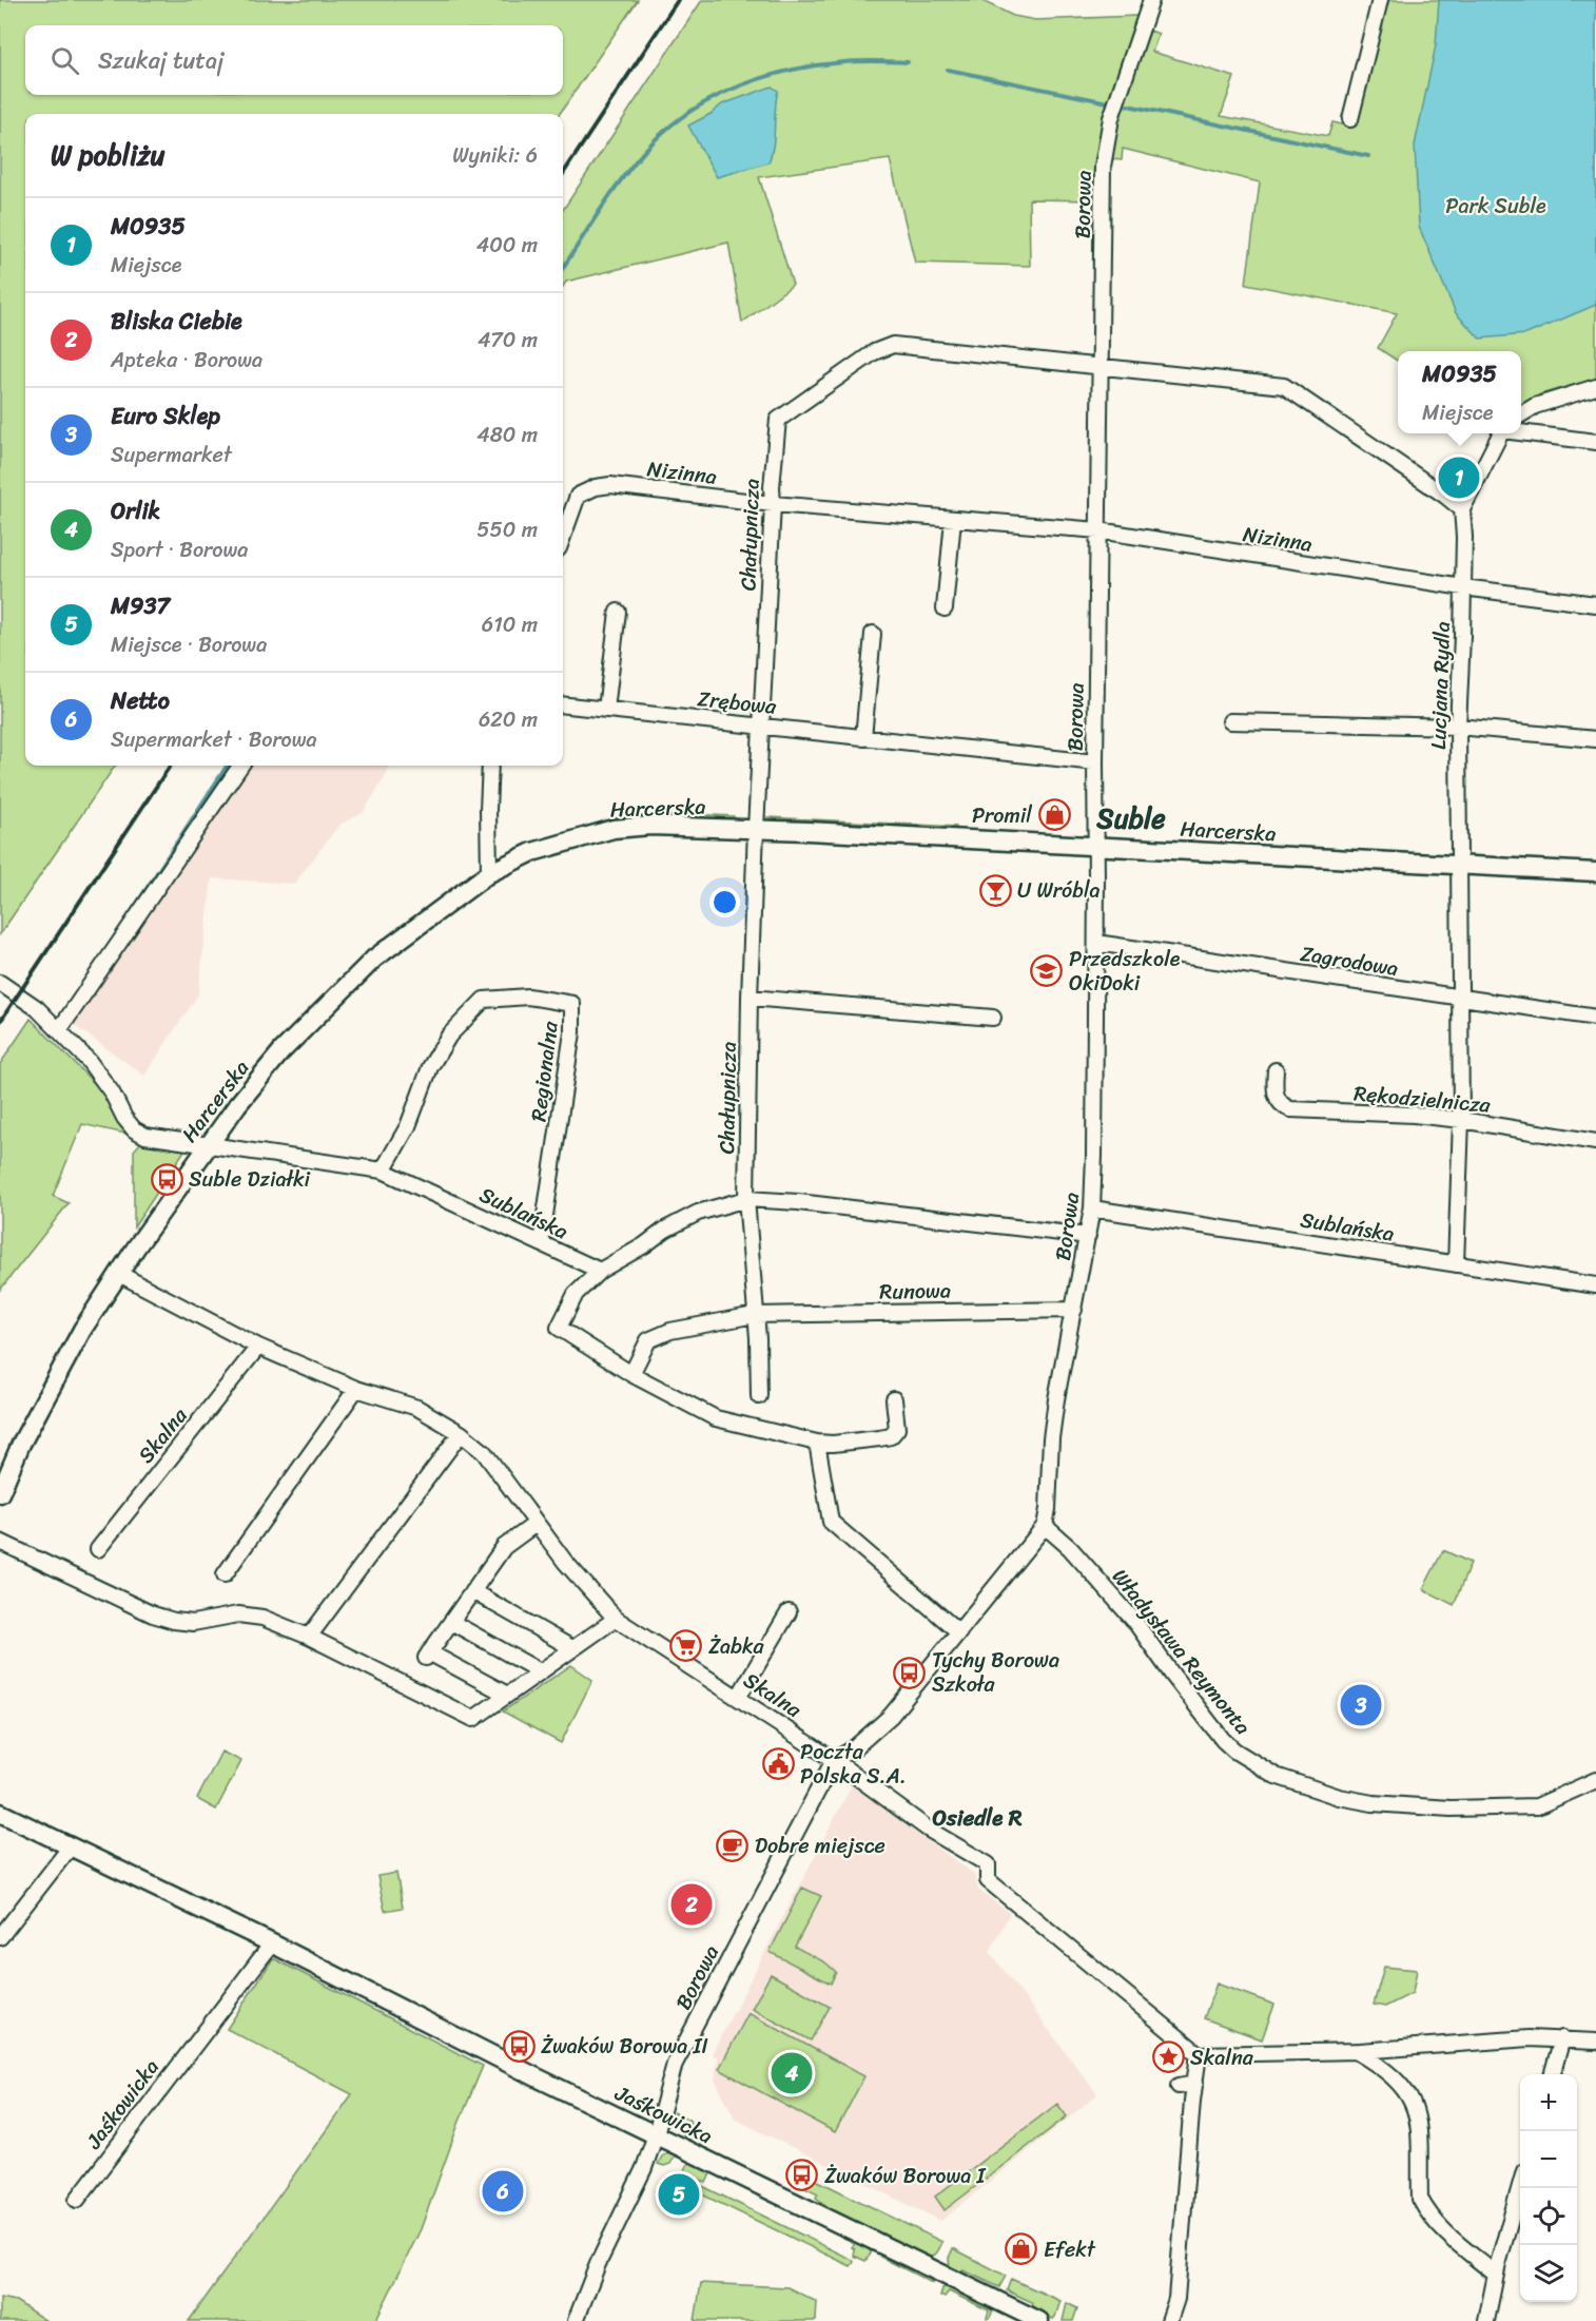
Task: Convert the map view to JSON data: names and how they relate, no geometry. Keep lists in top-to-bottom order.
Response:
{
  "streets": {
    "street": [
      "Borowa",
      "Nizinna",
      "Chałupnicza",
      "Lucjana Rydla",
      "Zrębowa",
      "Harcerska",
      "Zagrodowa",
      "Regionalna",
      "Rękodzielnicza",
      "Sublańska",
      "Runowa",
      "Skalna",
      "Władysława Reymonta",
      "Jaśkowicka"
    ]
  },
  "crossings": [
    ["Borowa", "Nizinna"],
    ["Borowa", "Chałupnicza"],
    ["Borowa", "Zrębowa"],
    ["Borowa", "Harcerska"],
    ["Borowa", "Zagrodowa"],
    ["Borowa", "Sublańska"],
    ["Borowa", "Runowa"],
    ["Borowa", "Skalna"],
    ["Borowa", "Władysława Reymonta"],
    ["Borowa", "Jaśkowicka"],
    ["Nizinna", "Chałupnicza"],
    ["Nizinna", "Lucjana Rydla"],
    ["Chałupnicza", "Zrębowa"],
    ["Chałupnicza", "Harcerska"],
    ["Lucjana Rydla", "Harcerska"],
    ["Lucjana Rydla", "Zagrodowa"],
    ["Lucjana Rydla", "Rękodzielnicza"],
    ["Lucjana Rydla", "Sublańska"],
    ["Harcerska", "Sublańska"],
    ["Harcerska", "Skalna"],
    ["Regionalna", "Sublańska"]
  ],
  "districts": ["Suble", "Osiedle R"],
  "parks": ["Park Suble"],
  "places": {
    "shop": ["Promil", "Efekt"],
    "bar": ["U Wróbla"],
    "school or university": ["Przedszkole OkiDoki"],
    "bus stop": [
      "Suble Działki",
      "Tychy Borowa Szkoła",
      "Żwaków Borowa II",
      "Żwaków Borowa I"
    ],
    "supermarket": ["Żabka"],
    "public building": ["Poczta Polska S.A."],
    "cafe": ["Dobre miejsce"],
    "place": ["Skalna"]
  },
  "page": {
    "search": "Szukaj tutaj",
    "heading": ["W pobliżu", "Wyniki: 6"],
    "list": [
      {
        "mark": "1",
        "name": "M0935",
        "note": "Miejsce",
        "value": "400 m"
      },
      {
        "mark": "2",
        "name": "Bliska Ciebie",
        "note": "Apteka · Borowa",
        "value": "470 m"
      },
      {
        "mark": "3",
        "name": "Euro Sklep",
        "note": "Supermarket",
        "value": "480 m"
      },
      {
        "mark": "4",
        "name": "Orlik",
        "note": "Sport · Borowa",
        "value": "550 m"
      },
      {
        "mark": "5",
        "name": "M937",
        "note": "Miejsce · Borowa",
        "value": "610 m"
      },
      {
        "mark": "6",
        "name": "Netto",
        "note": "Supermarket · Borowa",
        "value": "620 m"
      }
    ],
    "popup": ["M0935", "Miejsce"],
    "pins": [
      "1",
      "3",
      "2",
      "4",
      "6",
      "5"
    ],
    "map_buttons": ["+", "−"]
  }
}
